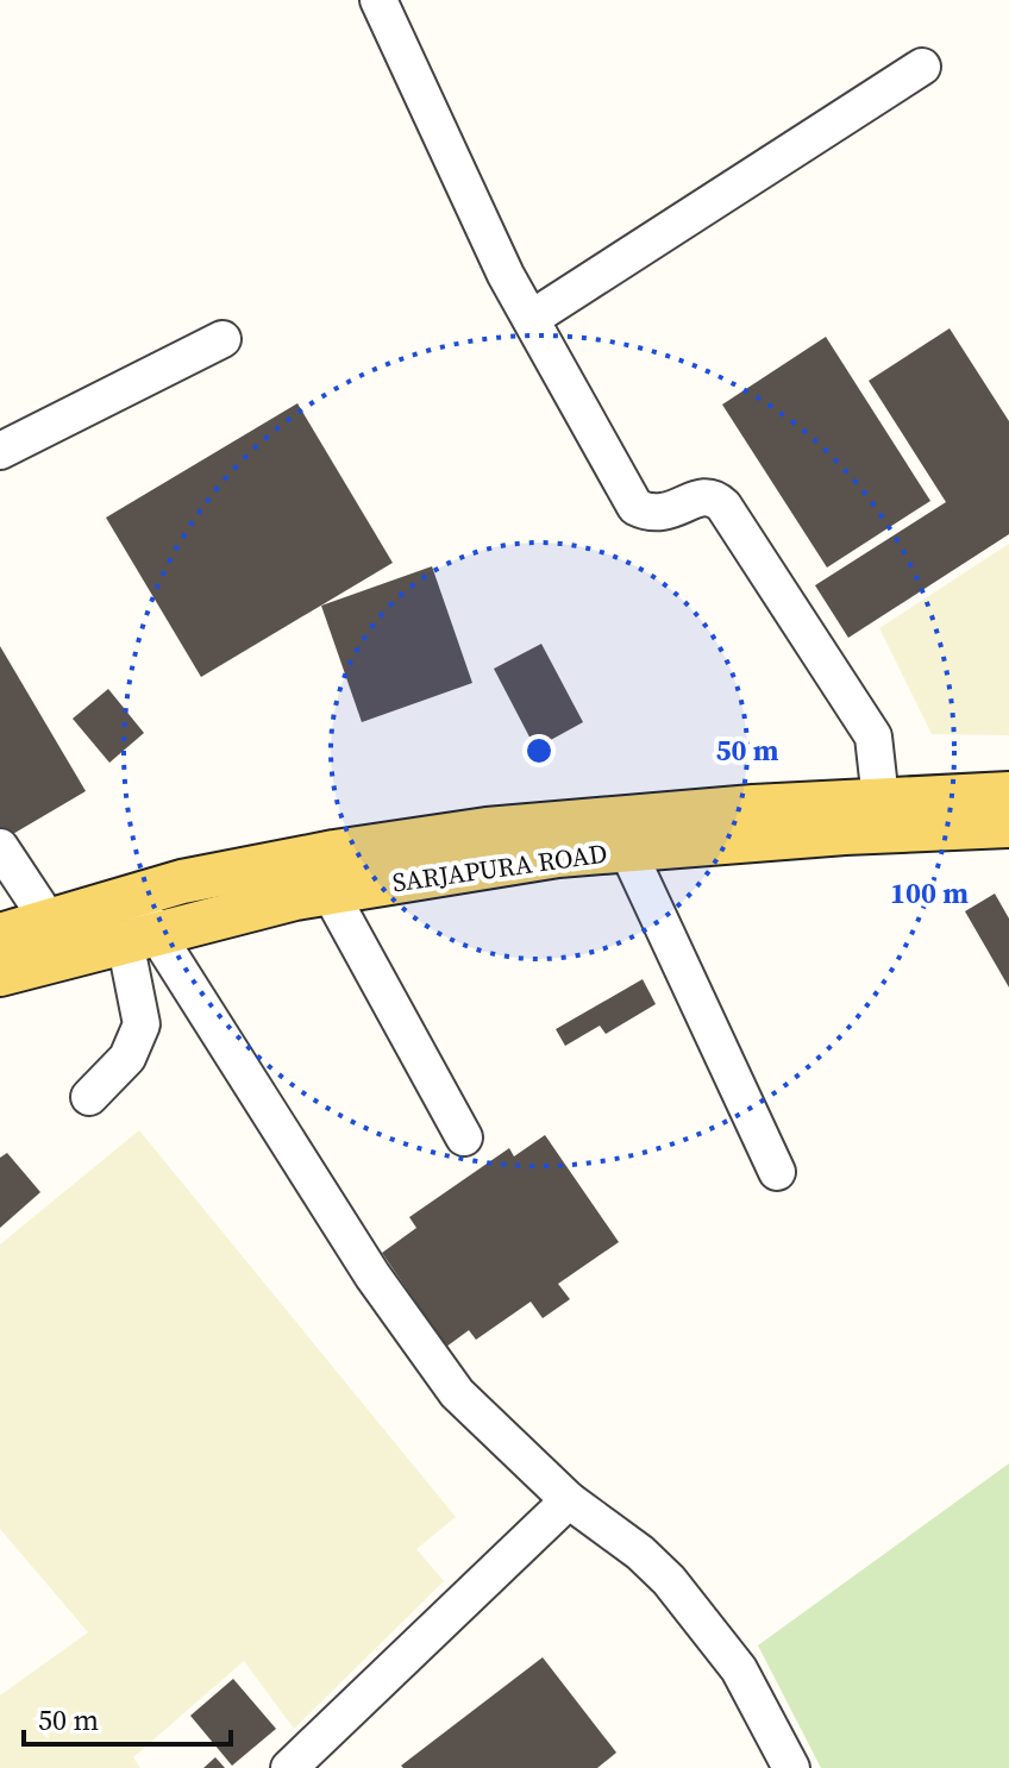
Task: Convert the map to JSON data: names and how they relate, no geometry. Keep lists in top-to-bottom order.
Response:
{
  "streets": {
    "main road": ["SARJAPURA ROAD"]
  },
  "scale_bar": "50 m",
  "rings": ["50 m", "100 m"]
}
